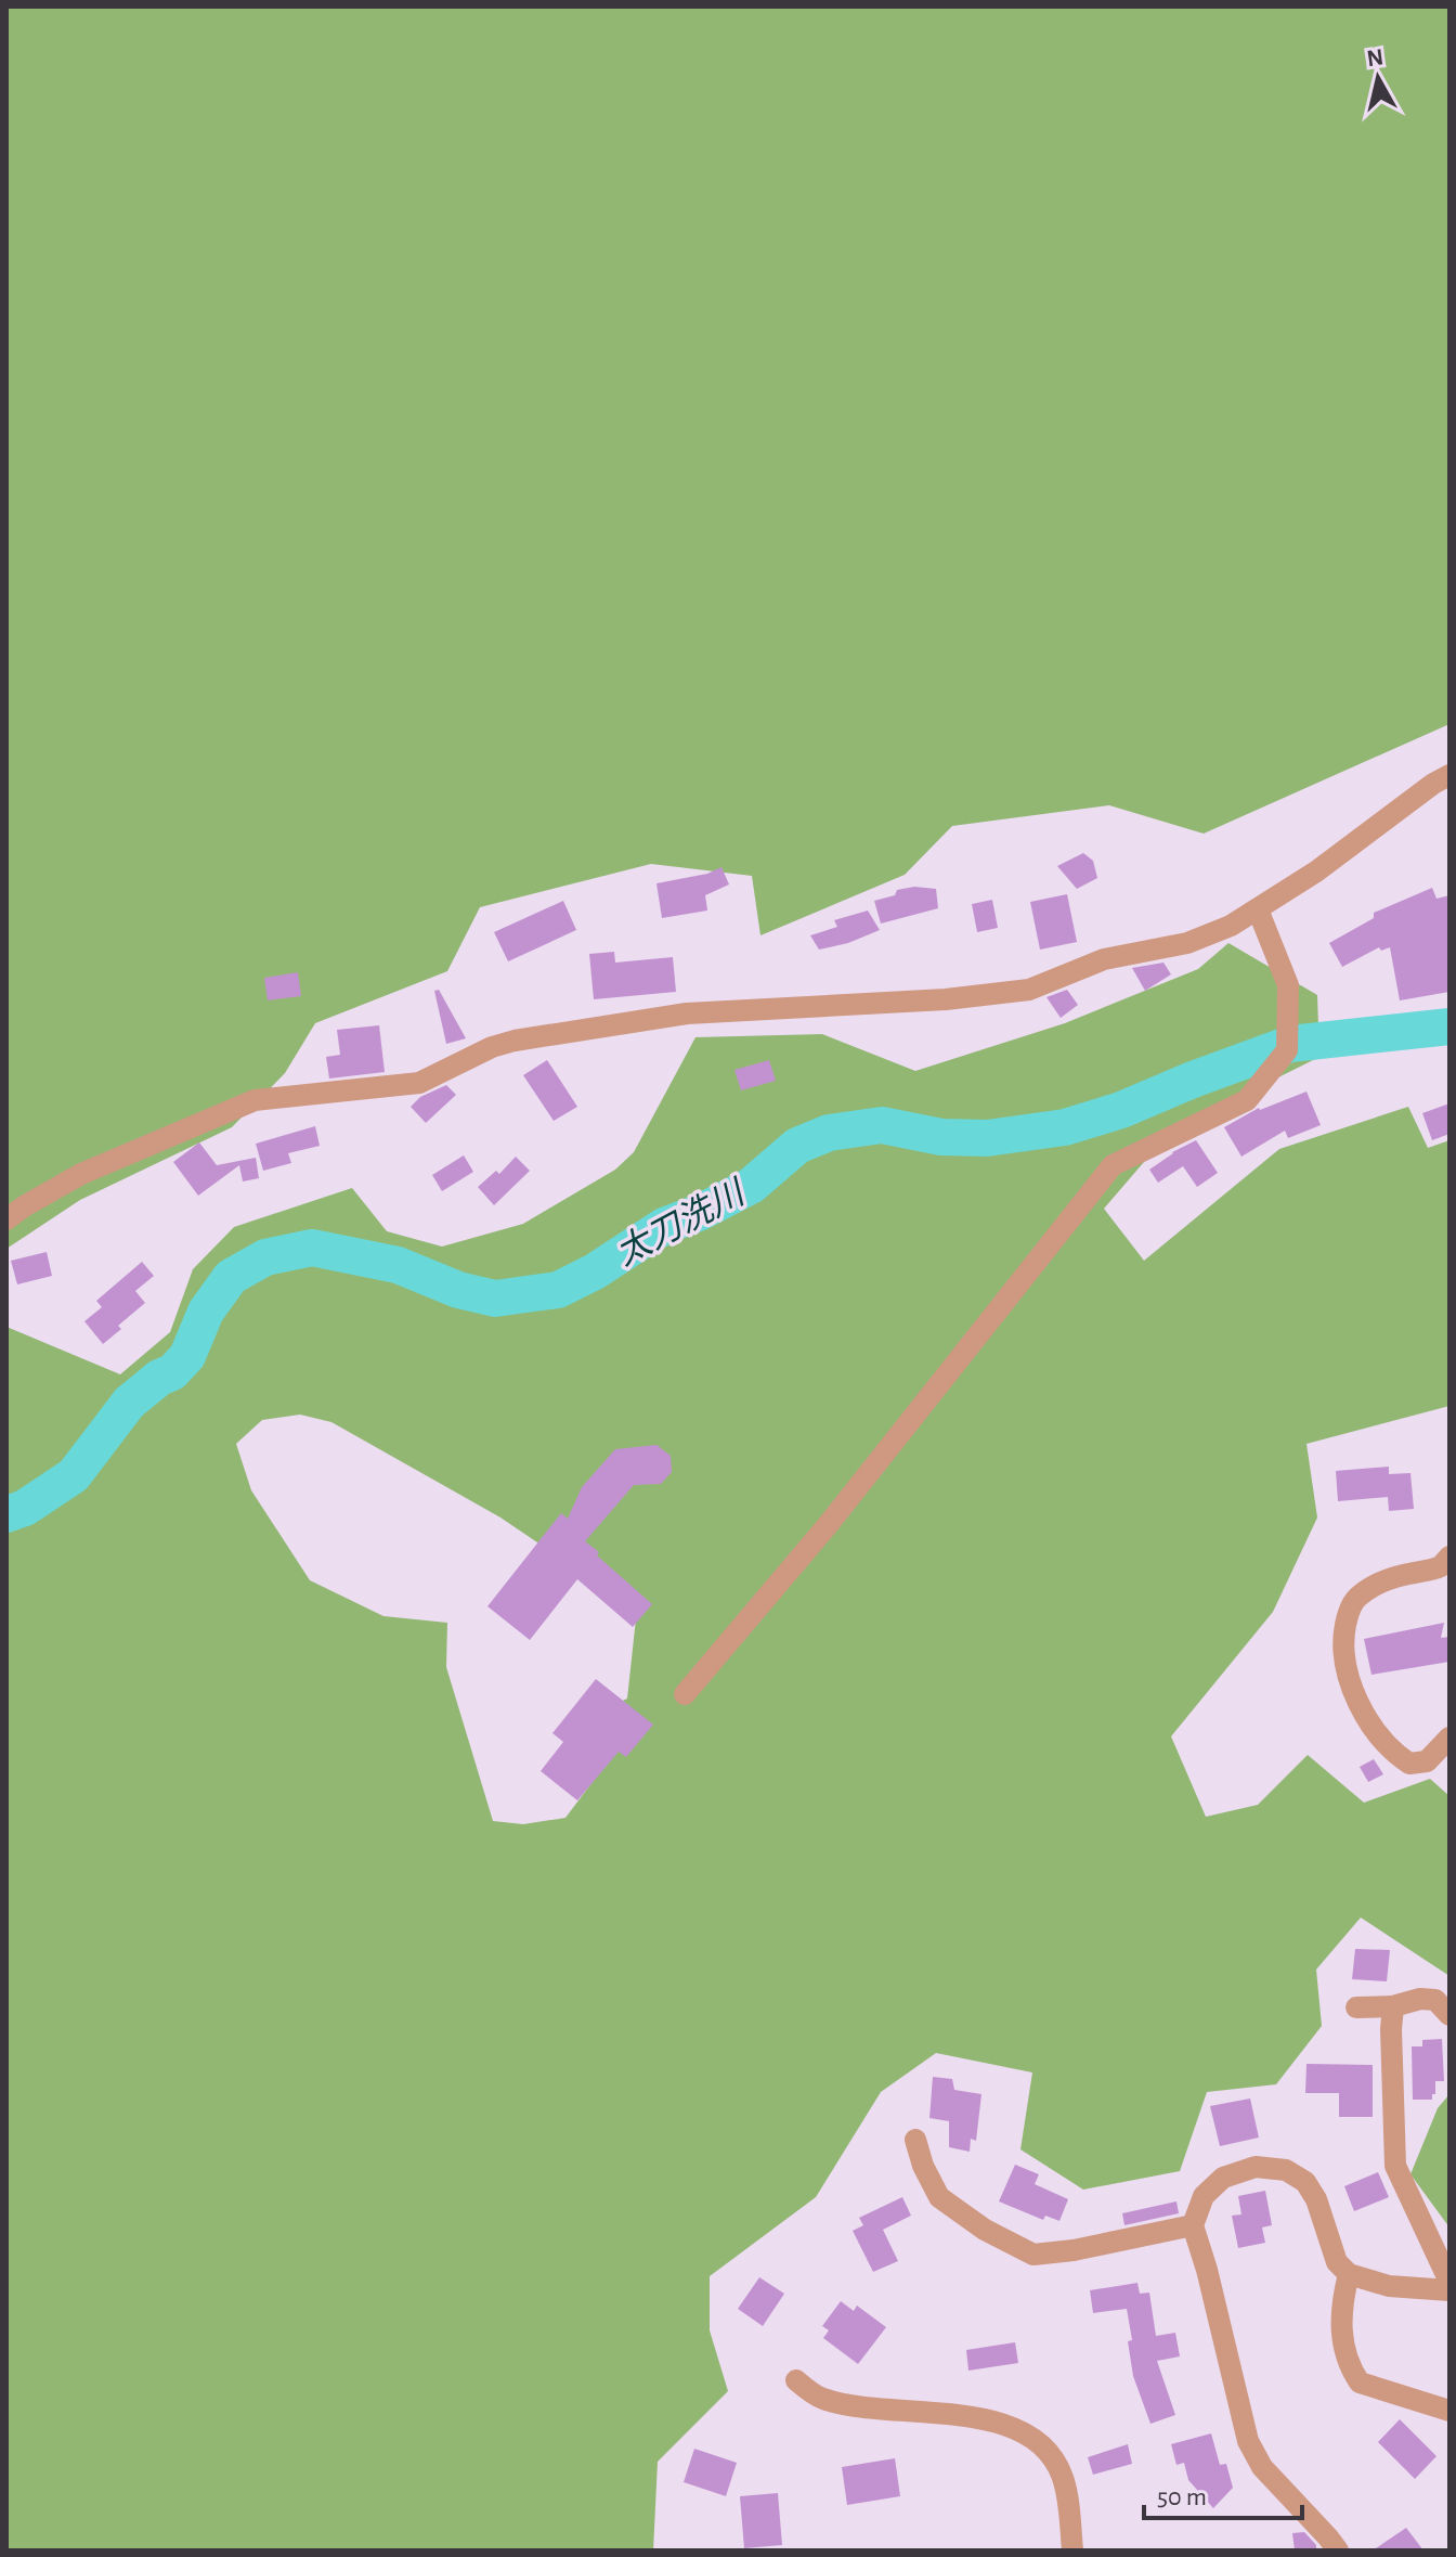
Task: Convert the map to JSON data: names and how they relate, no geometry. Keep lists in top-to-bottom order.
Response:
{
  "water": ["太刀洗川"],
  "scale_bar": "50 m",
  "north": "top"
}
